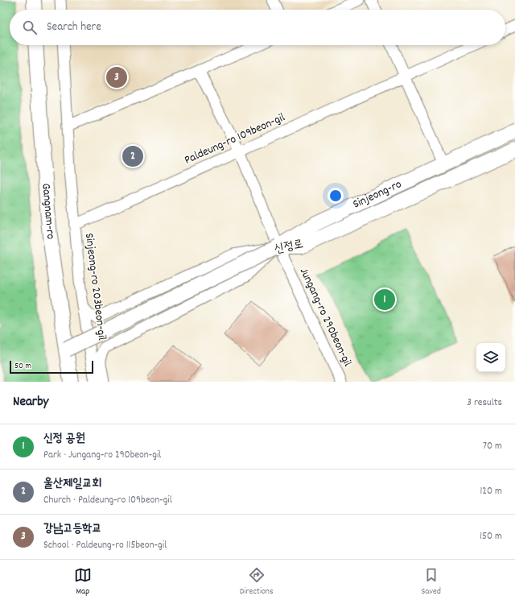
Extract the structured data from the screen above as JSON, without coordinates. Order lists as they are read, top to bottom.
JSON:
{
  "streets": {
    "main road": ["Sinjeong-ro", "Gangnam-ro", "신정로"],
    "street": ["Paldeung-ro 109beon-gil", "Sinjeong-ro 203beon-gil", "Jungang-ro 290beon-gil"]
  },
  "crossings": [
    ["Paldeung-ro 109beon-gil", "Sinjeong-ro 203beon-gil"],
    ["Paldeung-ro 109beon-gil", "Jungang-ro 290beon-gil"],
    ["Sinjeong-ro", "신정로"],
    ["Sinjeong-ro", "Jungang-ro 290beon-gil"],
    ["Gangnam-ro", "신정로"],
    ["신정로", "Jungang-ro 290beon-gil"]
  ],
  "scale_bar": "50 m",
  "page": {
    "search": "Search here",
    "pins": ["3", "2", "1"],
    "scale": "50 m",
    "heading": ["Nearby", "3 results"],
    "list": [
      {
        "mark": "1",
        "name": "신정 공원",
        "note": "Park · Jungang-ro 290beon-gil",
        "value": "70 m"
      },
      {
        "mark": "2",
        "name": "울산제일교회",
        "note": "Church · Paldeung-ro 109beon-gil",
        "value": "120 m"
      },
      {
        "mark": "3",
        "name": "강남고등학교",
        "note": "School · Paldeung-ro 115beon-gil",
        "value": "150 m"
      }
    ],
    "nav": ["Map", "Directions", "Saved"]
  }
}
